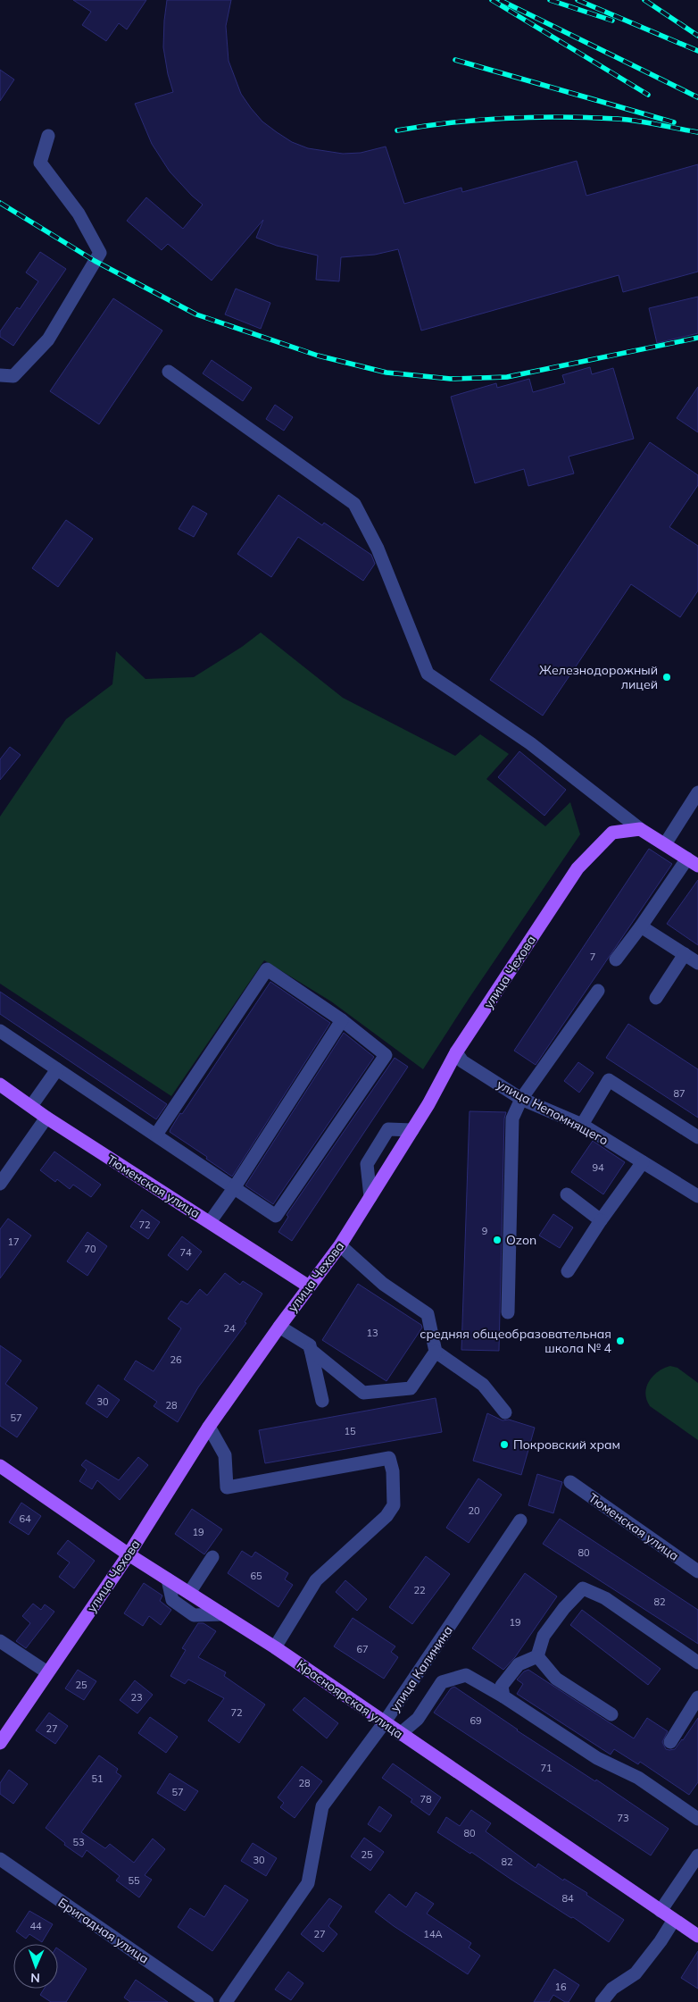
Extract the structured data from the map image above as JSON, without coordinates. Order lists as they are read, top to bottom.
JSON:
{
  "streets": {
    "main road": ["улица Чехова", "Тюменская улица", "Красноярская улица"],
    "street": ["улица Непомнящего", "улица Калинина", "Бригадная улица"]
  },
  "crossings": [
    ["улица Чехова", "улица Непомнящего"],
    ["улица Чехова", "Тюменская улица"],
    ["улица Чехова", "Красноярская улица"],
    ["улица Калинина", "Красноярская улица"]
  ],
  "places": [
    "Железнодорожный лицей",
    "Ozon",
    "средняя общеобразовательная школа № 4",
    "Покровский храм"
  ],
  "house_numbers": [
    "7",
    "87",
    "94",
    "72",
    "9",
    "17",
    "70",
    "74",
    "24",
    "13",
    "26",
    "30",
    "28",
    "57",
    "15",
    "20",
    "64",
    "19",
    "80",
    "65",
    "22",
    "82",
    "19",
    "67",
    "25",
    "23",
    "72",
    "69",
    "27",
    "71",
    "51",
    "28",
    "57",
    "78",
    "73",
    "80",
    "53",
    "25",
    "30",
    "82",
    "55",
    "84",
    "44",
    "27",
    "14А",
    "16"
  ],
  "north": "bottom"
}
